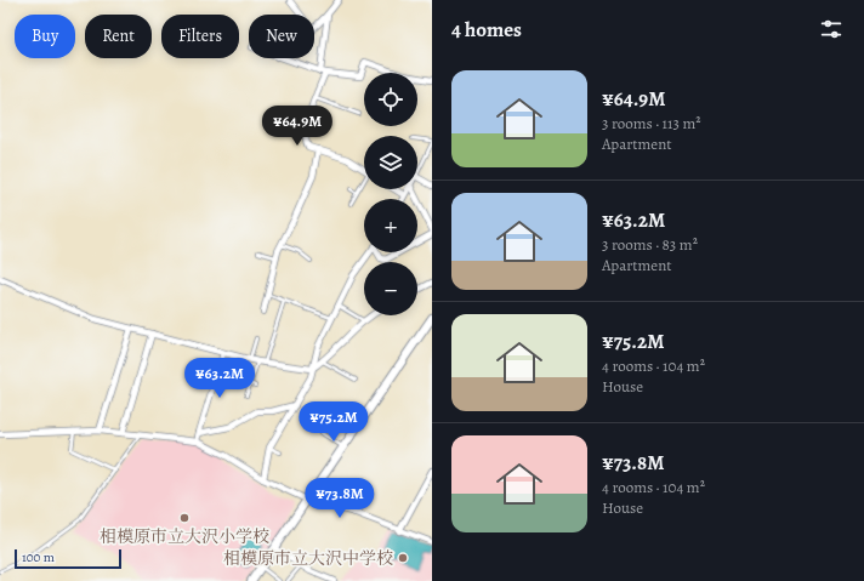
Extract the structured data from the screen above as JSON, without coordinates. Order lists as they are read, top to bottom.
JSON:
{
  "places": ["相模原市立大沢小学校", "相模原市立大沢中学校"],
  "scale_bar": "100 m",
  "page": {
    "heading": "4 homes",
    "chip": [
      "Buy",
      "Rent",
      "Filters",
      "New"
    ],
    "list": [
      {
        "name": "¥64.9M",
        "note": "3 rooms · 113 m² · Apartment"
      },
      {
        "name": "¥63.2M",
        "note": "3 rooms · 83 m² · Apartment"
      },
      {
        "name": "¥75.2M",
        "note": "4 rooms · 104 m² · House"
      },
      {
        "name": "¥73.8M",
        "note": "4 rooms · 104 m² · House"
      }
    ],
    "map_buttons": ["+", "−"],
    "price": [
      "¥64.9M",
      "¥63.2M",
      "¥75.2M",
      "¥73.8M"
    ],
    "scale": "100 m"
  }
}
